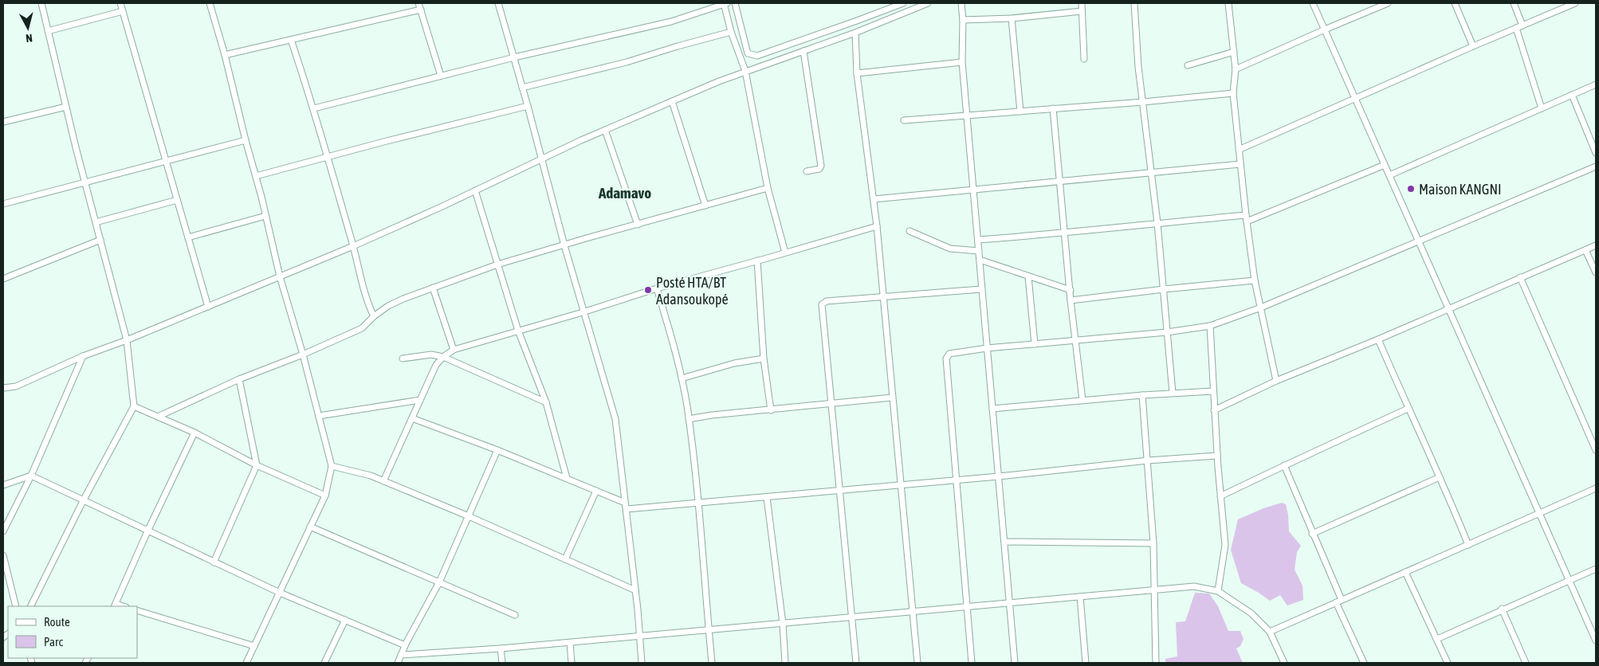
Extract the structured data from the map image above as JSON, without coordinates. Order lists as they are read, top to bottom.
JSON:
{
  "districts": ["Adamavo"],
  "places": ["Maison KANGNI", "Posté HTA/BT Adansoukopé"],
  "legend": ["Route", "Parc"],
  "north": "bottom"
}
